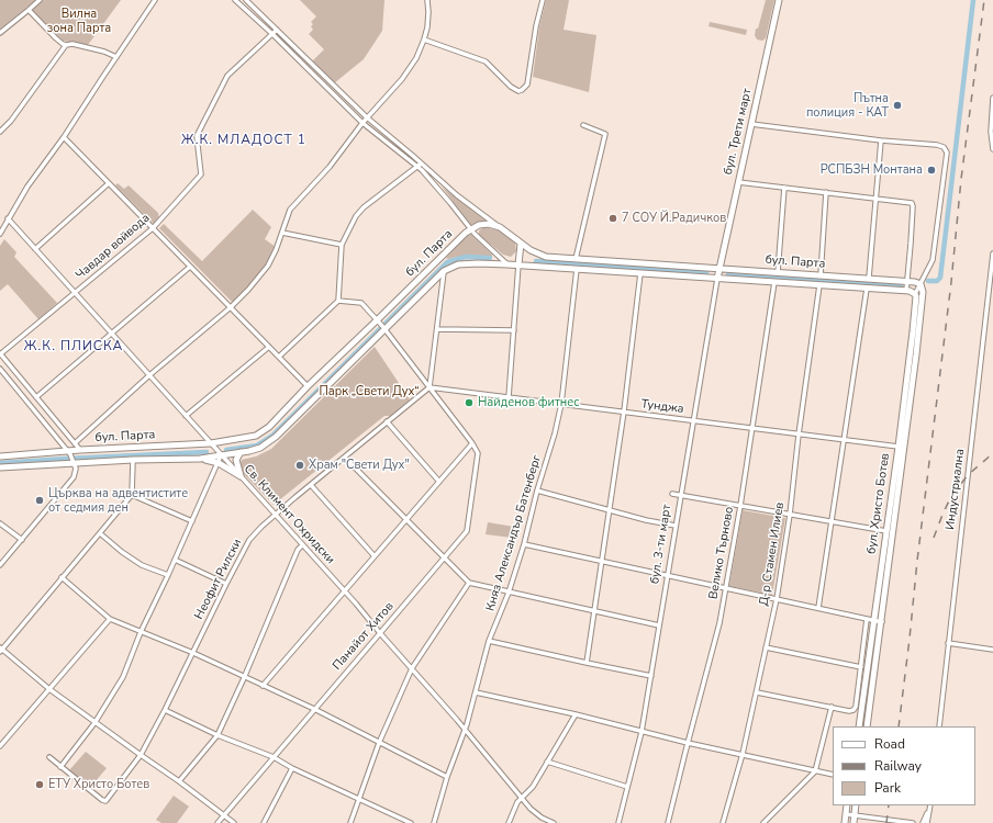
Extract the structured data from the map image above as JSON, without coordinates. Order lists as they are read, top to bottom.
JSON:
{
  "streets": {
    "main road": [
      "бул. Трети март",
      "бул. Парта",
      "бул. Христо Ботев",
      "бул. 3-ти март"
    ],
    "street": [
      "Чавдар войвода",
      "Тунджа",
      "Индустриална",
      "Св. Климент Охридски",
      "Княз Александър Батенберг",
      "Велико Търново",
      "Д-р Стамен Илиев",
      "Неофит Рилски",
      "Панайот Хитов"
    ]
  },
  "crossings": [
    ["бул. Трети март", "бул. Парта"],
    ["бул. Трети март", "бул. 3-ти март"],
    ["Чавдар войвода", "Св. Климент Охридски"],
    ["бул. Парта", "бул. Христо Ботев"],
    ["бул. Парта", "Св. Климент Охридски"],
    ["бул. Парта", "Княз Александър Батенберг"],
    ["бул. Парта", "бул. 3-ти март"],
    ["бул. Парта", "Велико Търново"],
    ["бул. Парта", "Д-р Стамен Илиев"],
    ["Тунджа", "бул. Христо Ботев"],
    ["Тунджа", "Княз Александър Батенберг"],
    ["Тунджа", "бул. 3-ти март"],
    ["Тунджа", "Велико Търново"],
    ["Тунджа", "Д-р Стамен Илиев"],
    ["Тунджа", "Неофит Рилски"],
    ["Св. Климент Охридски", "Княз Александър Батенберг"],
    ["Св. Климент Охридски", "Неофит Рилски"],
    ["Св. Климент Охридски", "Панайот Хитов"]
  ],
  "districts": ["Ж.К. МЛАДОСТ 1", "Ж.К. ПЛИСКА"],
  "parks": ["Вилна зона Парта", "Парк „Свети Дух“"],
  "places": [
    "Пътна полиция - КАТ",
    "РСПБЗН Монтана",
    "7 СОУ Й.Радичков",
    "Найденов фитнес",
    "Храм \"Свети Дух\"",
    "Църква на адвентистите от седмия ден",
    "ЕТУ Христо Ботев"
  ],
  "legend": ["Road", "Railway", "Park"]
}
